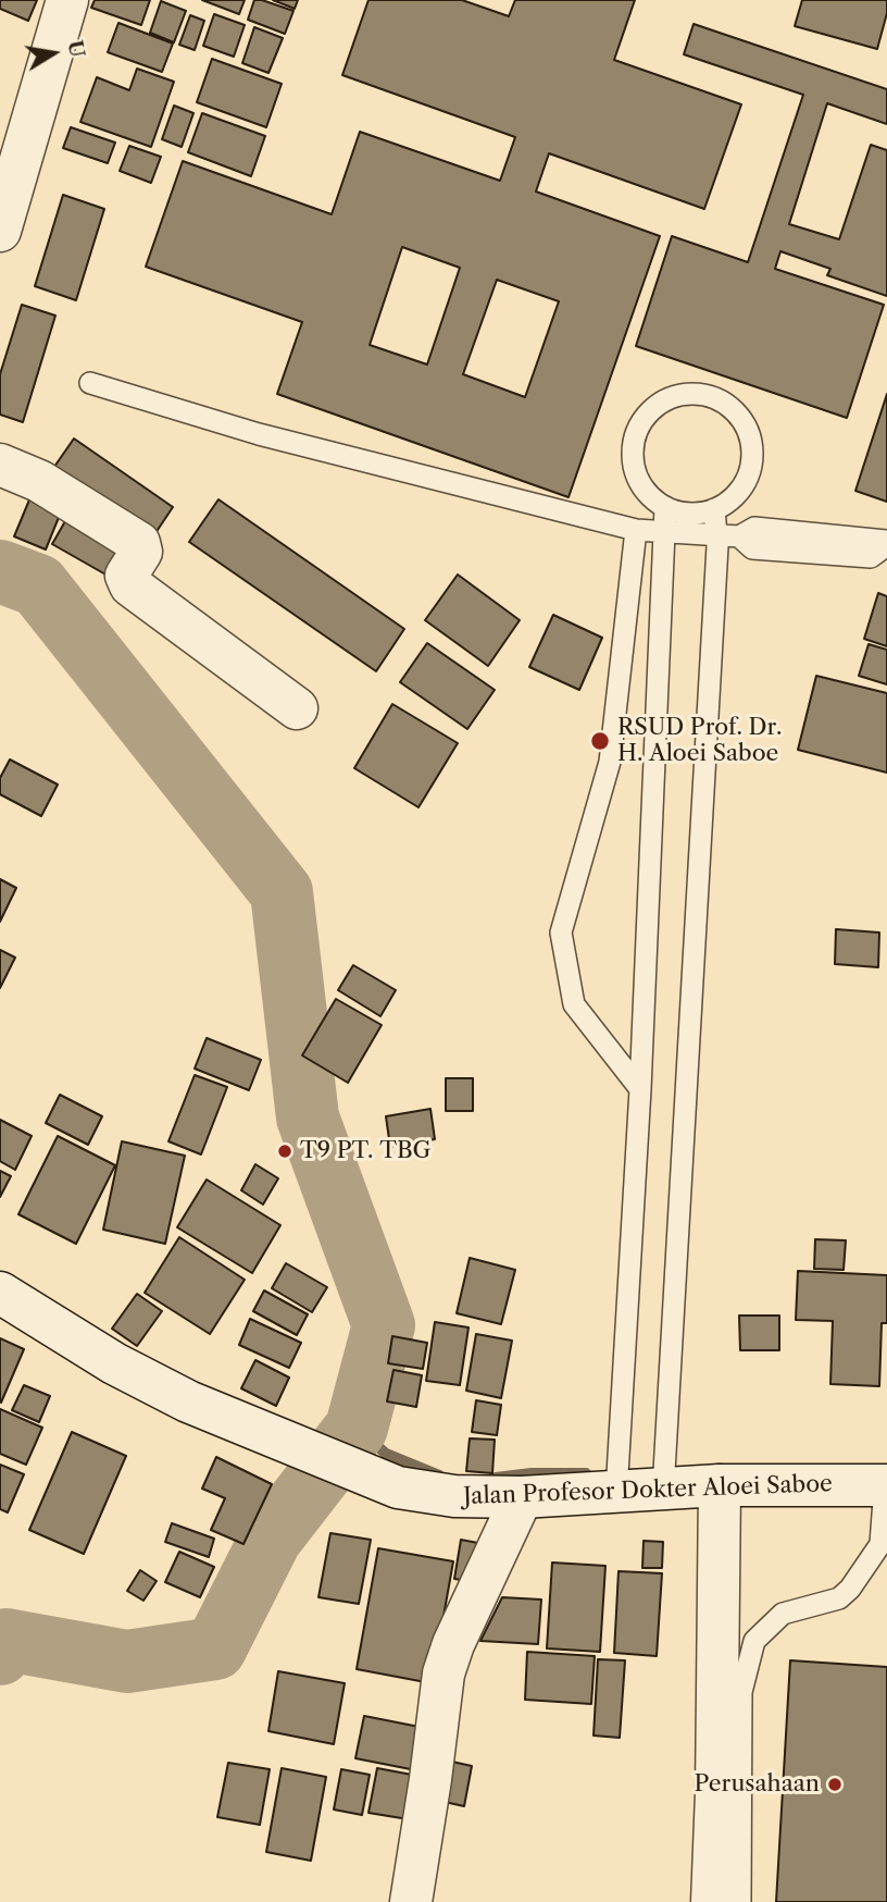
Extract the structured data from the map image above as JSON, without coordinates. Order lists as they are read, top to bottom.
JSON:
{
  "streets": {
    "street": ["Jalan Profesor Dokter Aloei Saboe"]
  },
  "places": ["RSUD Prof. Dr. H. Aloei Saboe", "T9 PT. TBG", "Perusahaan"],
  "north": "right"
}
